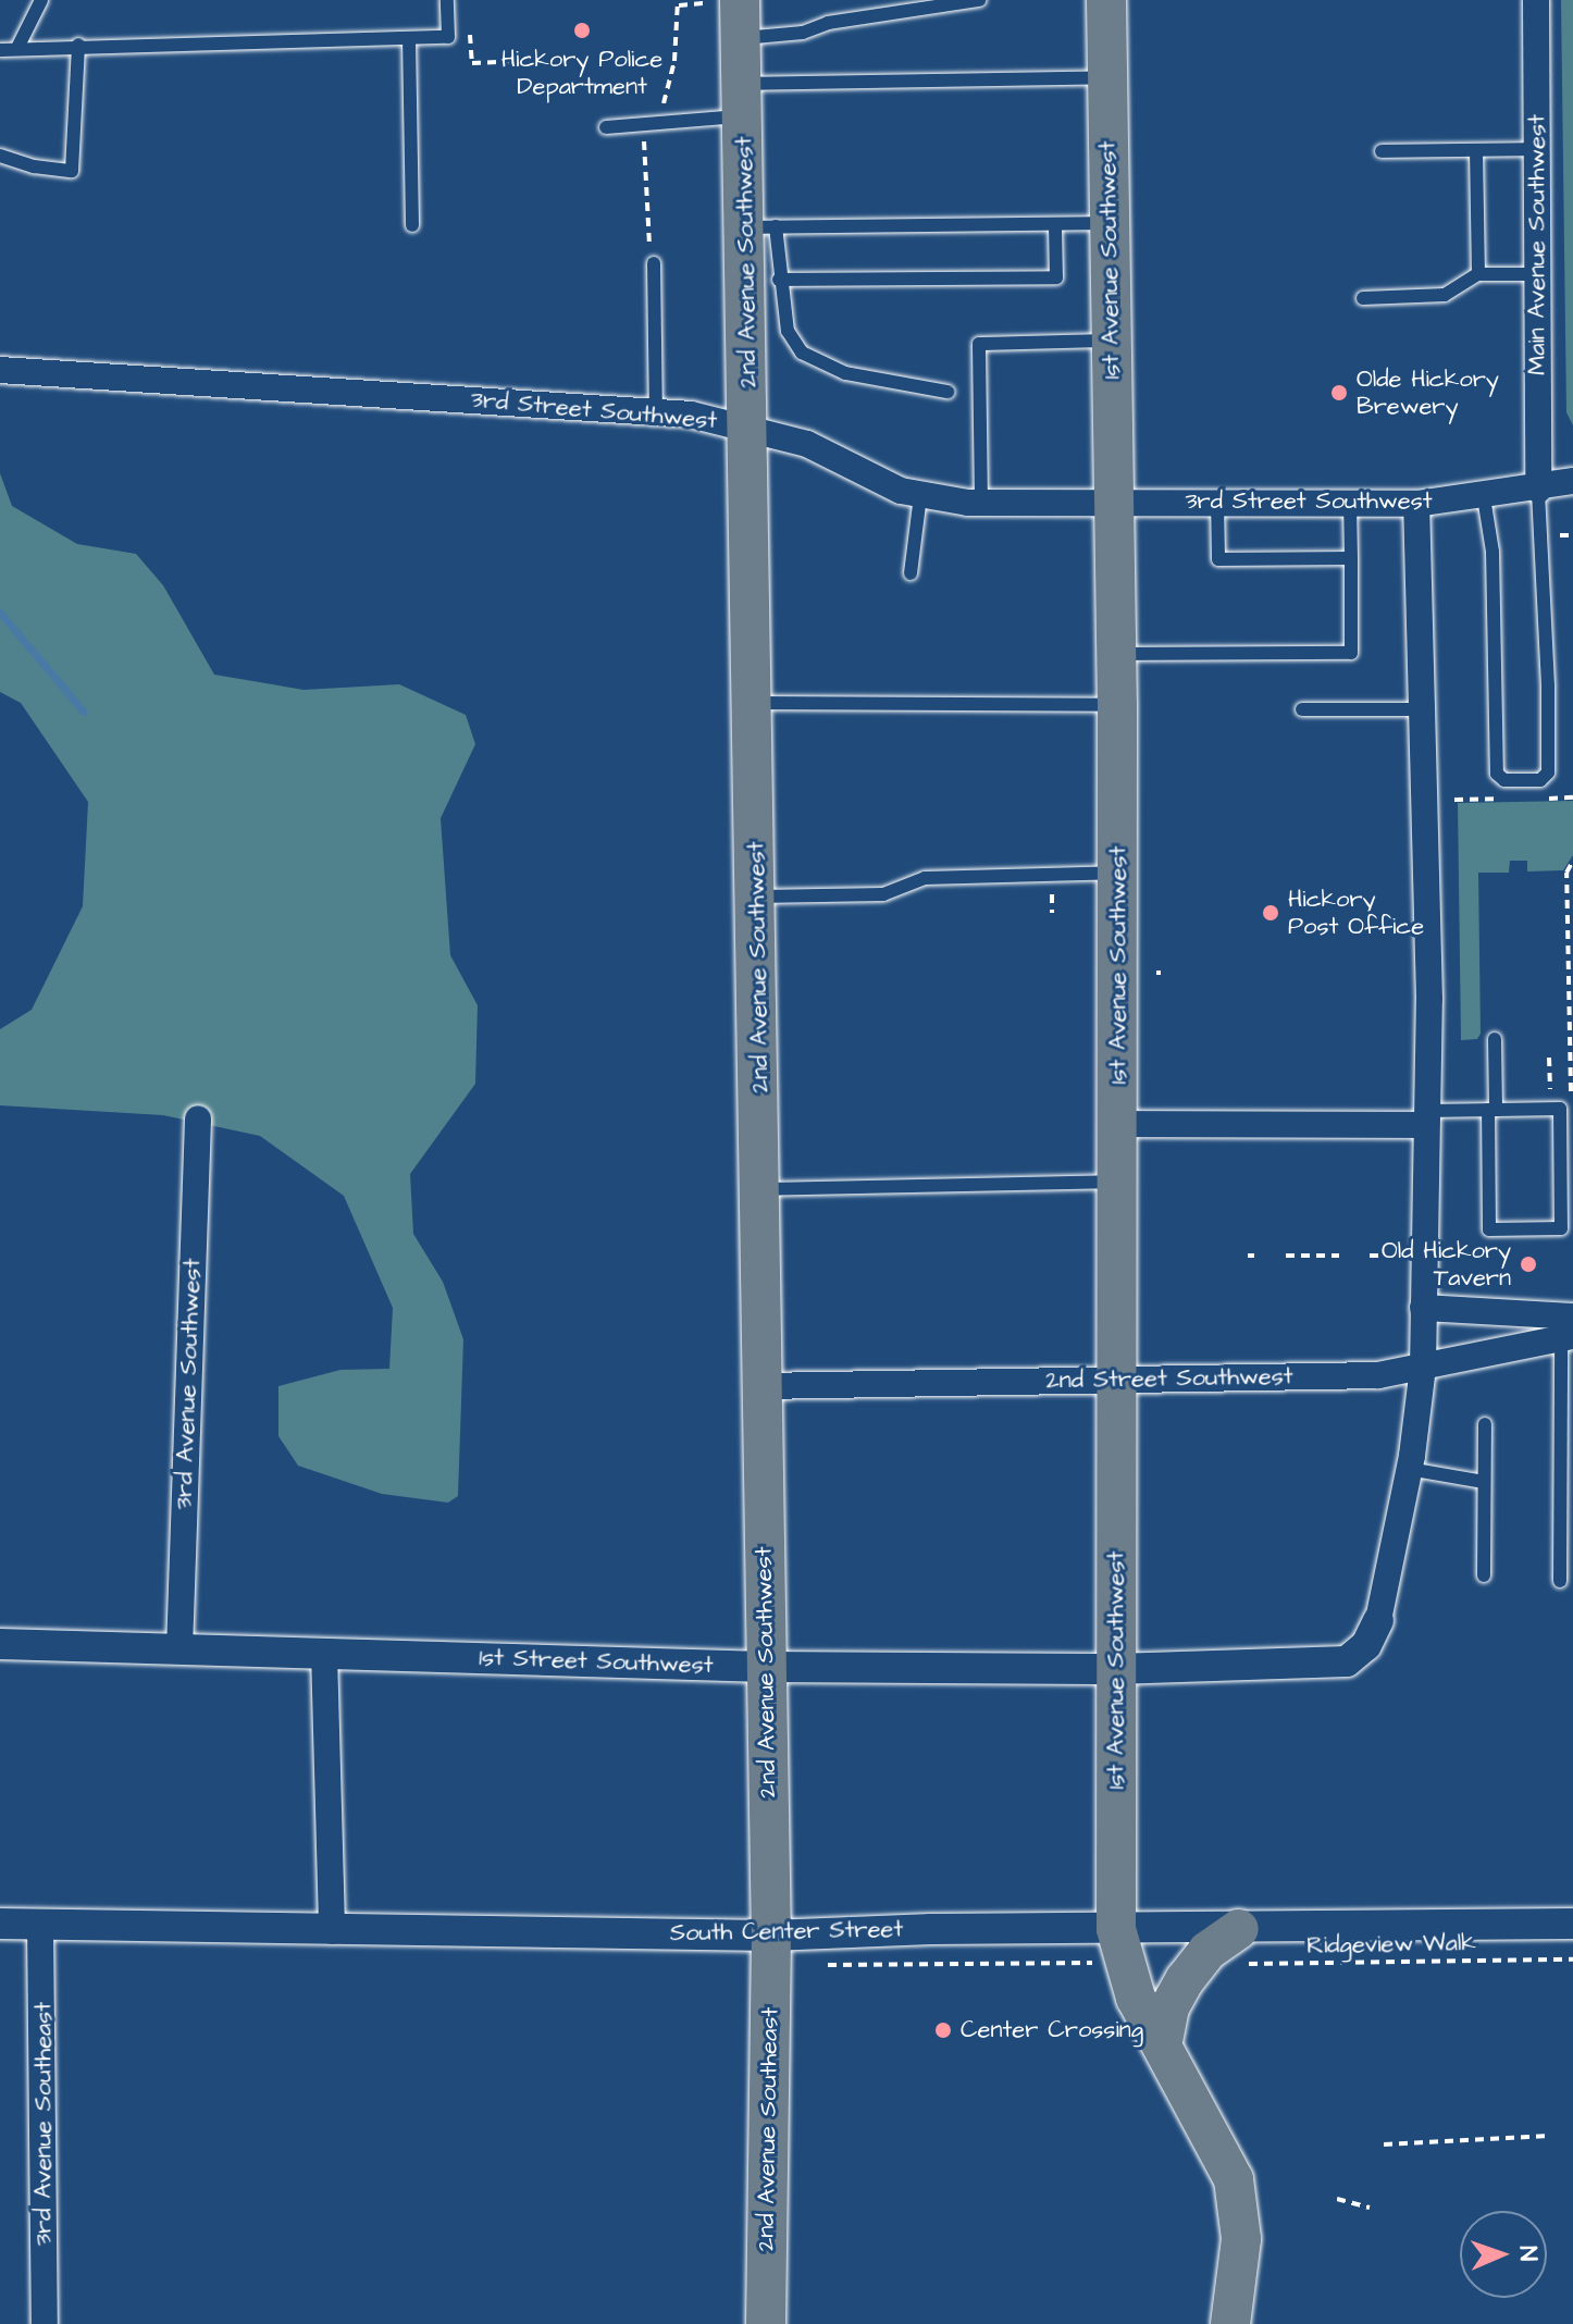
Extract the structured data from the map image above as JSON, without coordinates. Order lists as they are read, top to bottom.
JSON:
{
  "streets": {
    "main road": ["1st Avenue Southwest", "2nd Avenue Southwest", "2nd Avenue Southeast"],
    "street": [
      "Main Avenue Southwest",
      "3rd Street Southwest",
      "2nd Street Southwest",
      "3rd Avenue Southwest",
      "1st Street Southwest",
      "South Center Street",
      "3rd Avenue Southeast"
    ],
    "path": ["Ridgeview Walk"]
  },
  "crossings": [
    ["Main Avenue Southwest", "3rd Street Southwest"],
    ["1st Avenue Southwest", "3rd Street Southwest"],
    ["1st Avenue Southwest", "2nd Street Southwest"],
    ["1st Avenue Southwest", "1st Street Southwest"],
    ["1st Avenue Southwest", "South Center Street"],
    ["2nd Avenue Southwest", "3rd Street Southwest"],
    ["2nd Avenue Southwest", "2nd Street Southwest"],
    ["2nd Avenue Southwest", "1st Street Southwest"],
    ["2nd Avenue Southwest", "South Center Street"],
    ["2nd Avenue Southwest", "2nd Avenue Southeast"],
    ["3rd Avenue Southwest", "1st Street Southwest"],
    ["South Center Street", "3rd Avenue Southeast"],
    ["South Center Street", "2nd Avenue Southeast"]
  ],
  "places": [
    "Hickory Police Department",
    "Olde Hickory Brewery",
    "Hickory Post Office",
    "Old Hickory Tavern",
    "Center Crossing"
  ],
  "north": "right"
}
